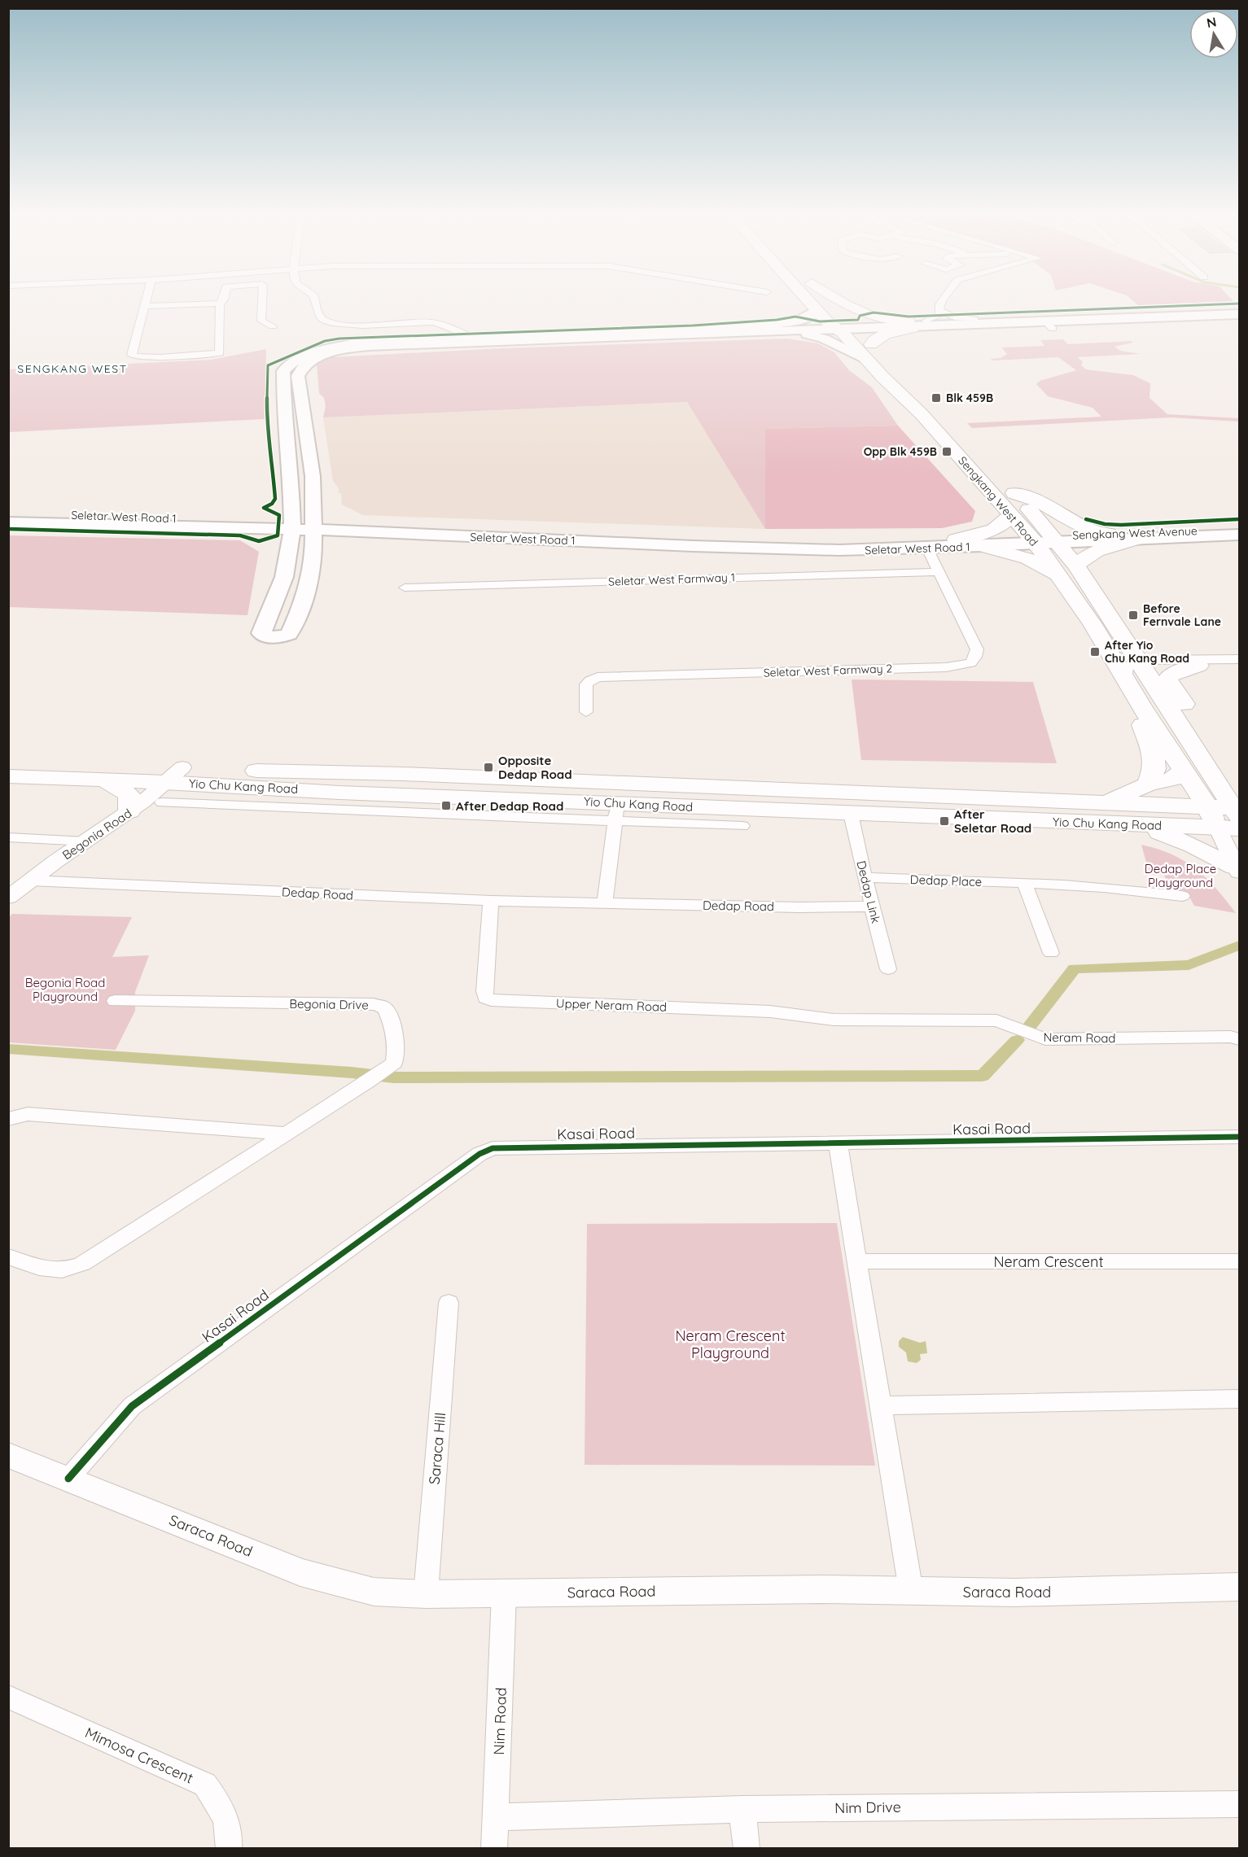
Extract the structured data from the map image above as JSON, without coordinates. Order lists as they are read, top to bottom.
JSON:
{
  "streets": {
    "main road": [
      "Sengkang West Road",
      "Seletar West Road 1",
      "Sengkang West Avenue",
      "Yio Chu Kang Road"
    ],
    "street": [
      "Seletar West Farmway 1",
      "Seletar West Farmway 2",
      "Begonia Road",
      "Dedap Place",
      "Dedap Link",
      "Dedap Road",
      "Begonia Drive",
      "Upper Neram Road",
      "Neram Road",
      "Kasai Road",
      "Neram Crescent",
      "Saraca Hill",
      "Saraca Road",
      "Nim Road",
      "Mimosa Crescent",
      "Nim Drive"
    ]
  },
  "crossings": [
    ["Sengkang West Road", "Seletar West Road 1"],
    ["Sengkang West Road", "Sengkang West Avenue"],
    ["Sengkang West Road", "Yio Chu Kang Road"],
    ["Seletar West Road 1", "Sengkang West Avenue"],
    ["Seletar West Road 1", "Seletar West Farmway 2"],
    ["Seletar West Farmway 1", "Seletar West Farmway 2"],
    ["Yio Chu Kang Road", "Begonia Road"],
    ["Yio Chu Kang Road", "Dedap Link"],
    ["Begonia Road", "Dedap Road"],
    ["Dedap Place", "Dedap Link"],
    ["Dedap Link", "Dedap Road"],
    ["Dedap Road", "Upper Neram Road"],
    ["Upper Neram Road", "Neram Road"],
    ["Kasai Road", "Saraca Road"],
    ["Saraca Hill", "Saraca Road"],
    ["Saraca Road", "Nim Road"],
    ["Nim Road", "Nim Drive"]
  ],
  "districts": ["SENGKANG WEST"],
  "parks": ["Dedap Place Playground", "Begonia Road Playground", "Neram Crescent Playground"],
  "places": {
    "transit": [
      "Blk 459B",
      "Opp Blk 459B",
      "Before Fernvale Lane",
      "After Yio Chu Kang Road",
      "Opposite Dedap Road",
      "After Dedap Road",
      "After Seletar Road"
    ]
  },
  "north": "top"
}
